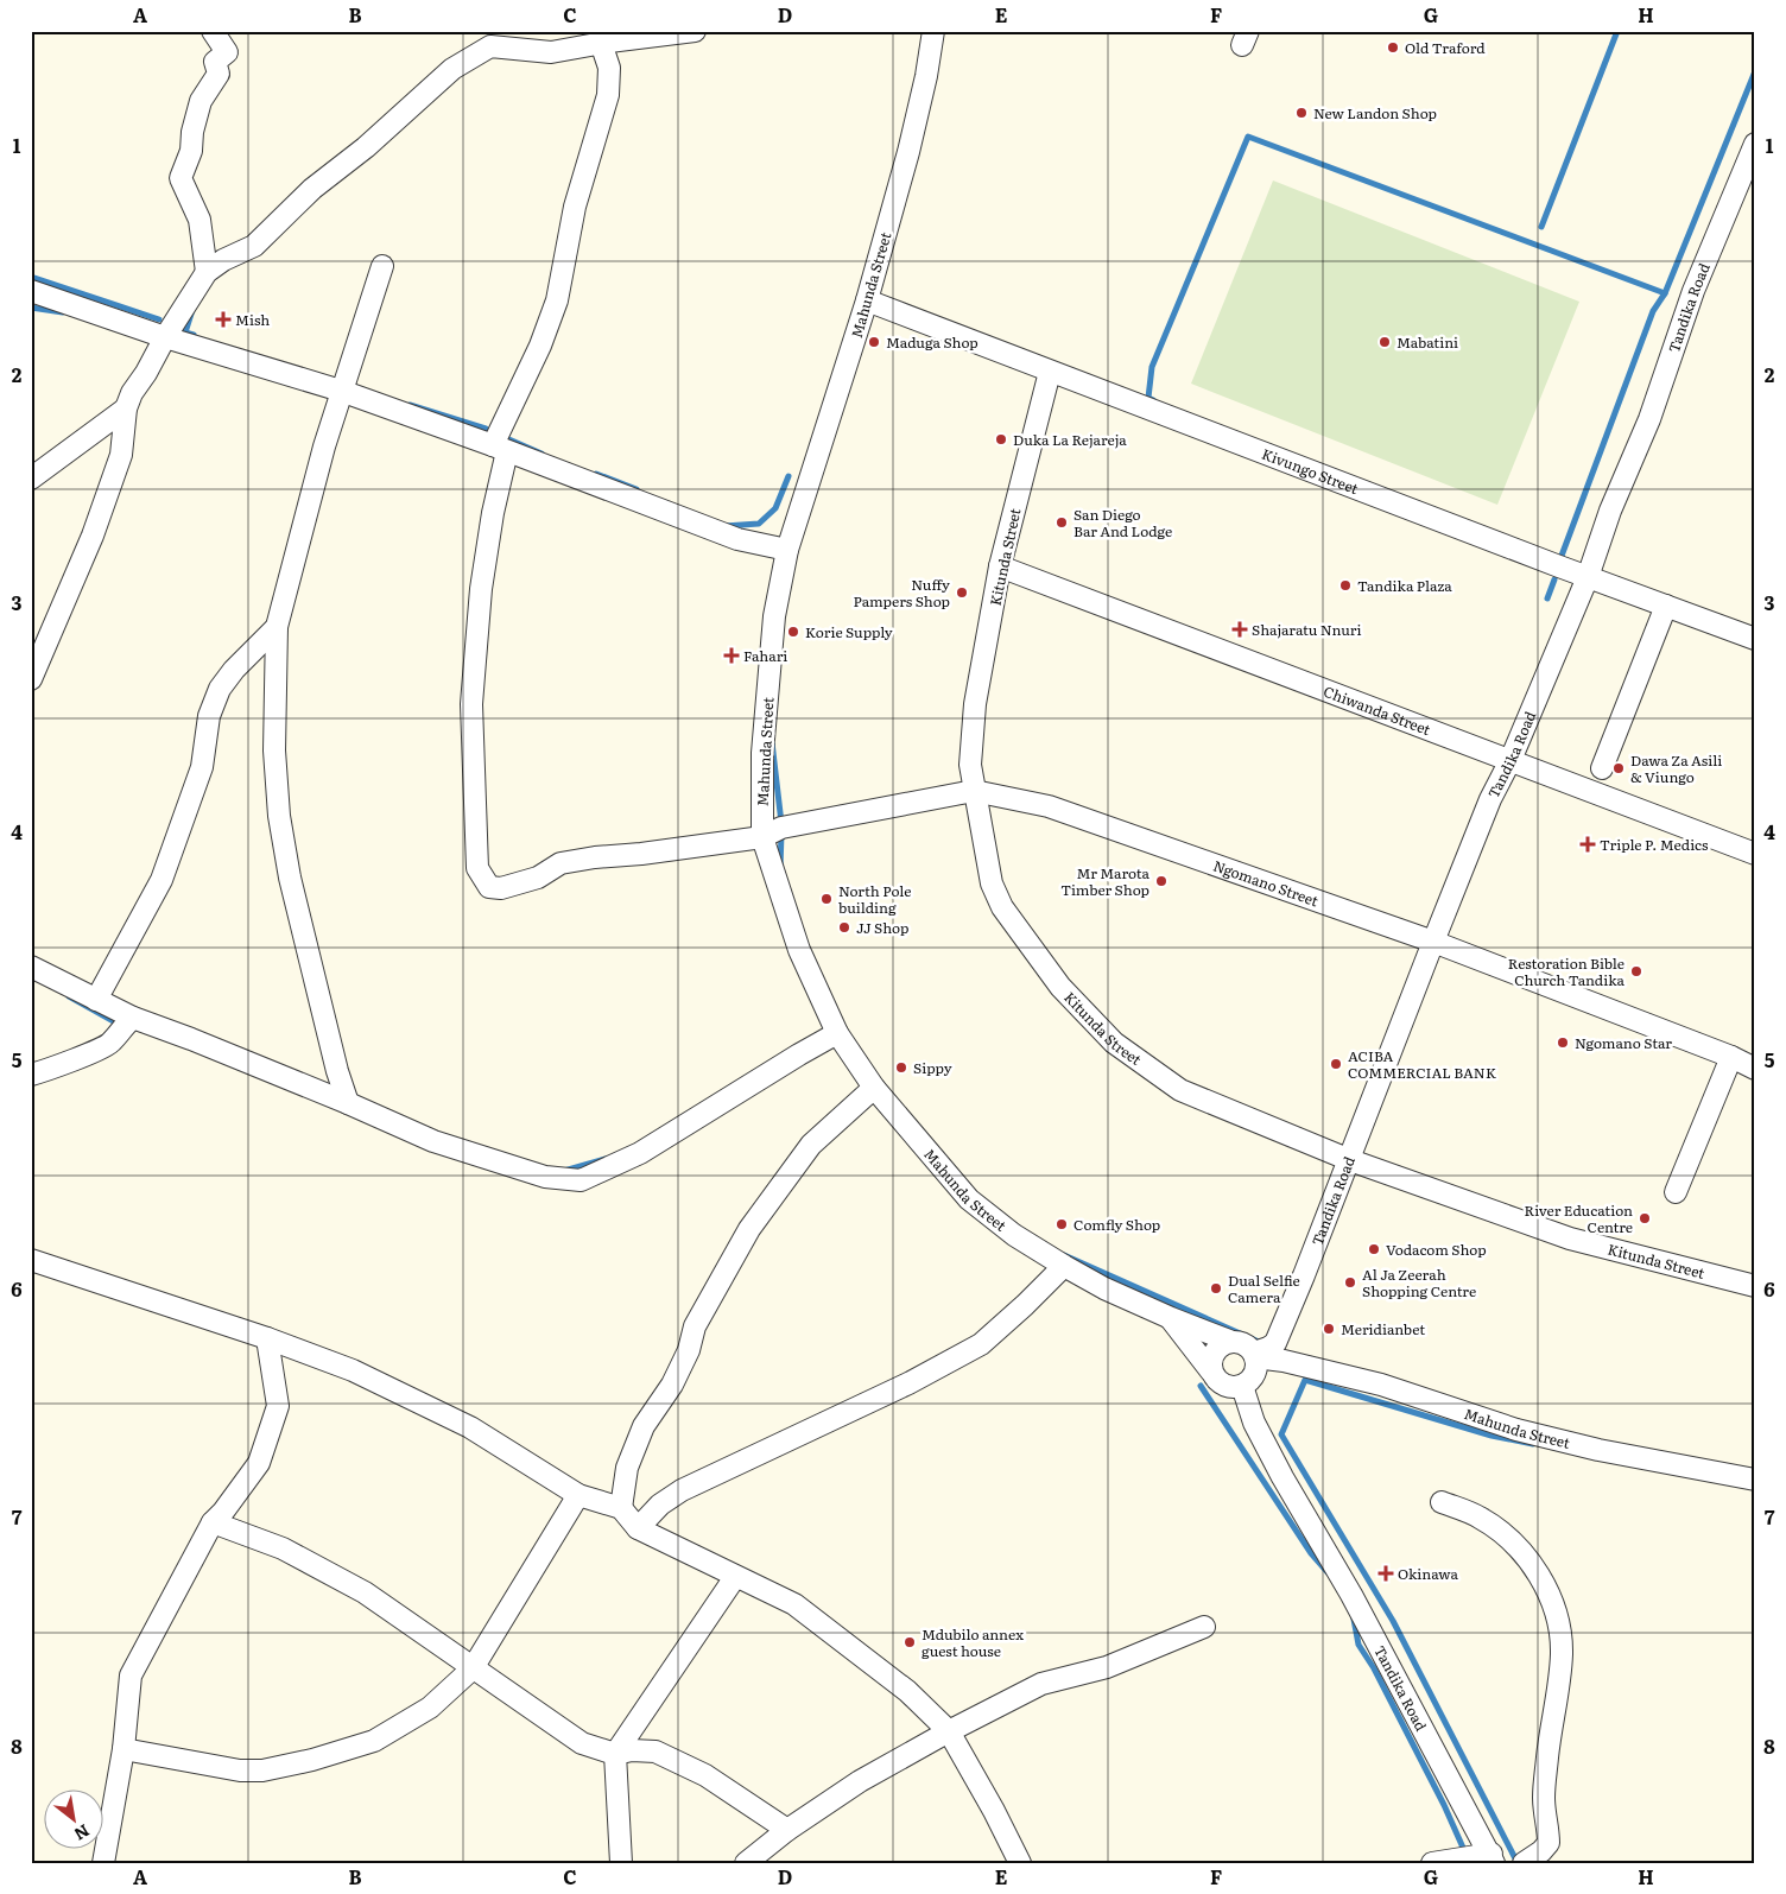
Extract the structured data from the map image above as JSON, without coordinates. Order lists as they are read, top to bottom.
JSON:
{
  "streets": {
    "street": [
      "Mahunda Street",
      "Tandika Road",
      "Kivungo Street",
      "Kitunda Street",
      "Chiwanda Street",
      "Ngomano Street"
    ]
  },
  "crossings": [
    ["Mahunda Street", "Tandika Road"],
    ["Mahunda Street", "Kivungo Street"],
    ["Mahunda Street", "Ngomano Street"],
    ["Tandika Road", "Kivungo Street"],
    ["Tandika Road", "Kitunda Street"],
    ["Tandika Road", "Chiwanda Street"],
    ["Tandika Road", "Ngomano Street"],
    ["Kivungo Street", "Kitunda Street"],
    ["Kitunda Street", "Chiwanda Street"],
    ["Kitunda Street", "Ngomano Street"]
  ],
  "places": {
    "other": [
      "Old Traford",
      "New Landon Shop",
      "Maduga Shop",
      "Mabatini",
      "Duka La Rejareja",
      "San Diego Bar And Lodge",
      "Tandika Plaza",
      "Nuffy Pampers Shop",
      "Korie Supply",
      "Dawa Za Asili & Viungo",
      "Mr Marota Timber Shop",
      "North Pole building",
      "JJ Shop",
      "Restoration Bible Church Tandika",
      "Ngomano Star",
      "ACIBA COMMERCIAL BANK",
      "Sippy",
      "River Education Centre",
      "Comfly Shop",
      "Vodacom Shop",
      "Al Ja Zeerah Shopping Centre",
      "Dual Selfie Camera",
      "Meridianbet",
      "Mdubilo annex guest house"
    ],
    "health": [
      "Mish",
      "Shajaratu Nnuri",
      "Fahari",
      "Triple P. Medics",
      "Okinawa"
    ]
  },
  "north": "bottom right",
  "grid": {
    "columns": [
      "A",
      "B",
      "C",
      "D",
      "E",
      "F",
      "G",
      "H"
    ],
    "rows": [
      "1",
      "2",
      "3",
      "4",
      "5",
      "6",
      "7",
      "8"
    ]
  }
}
